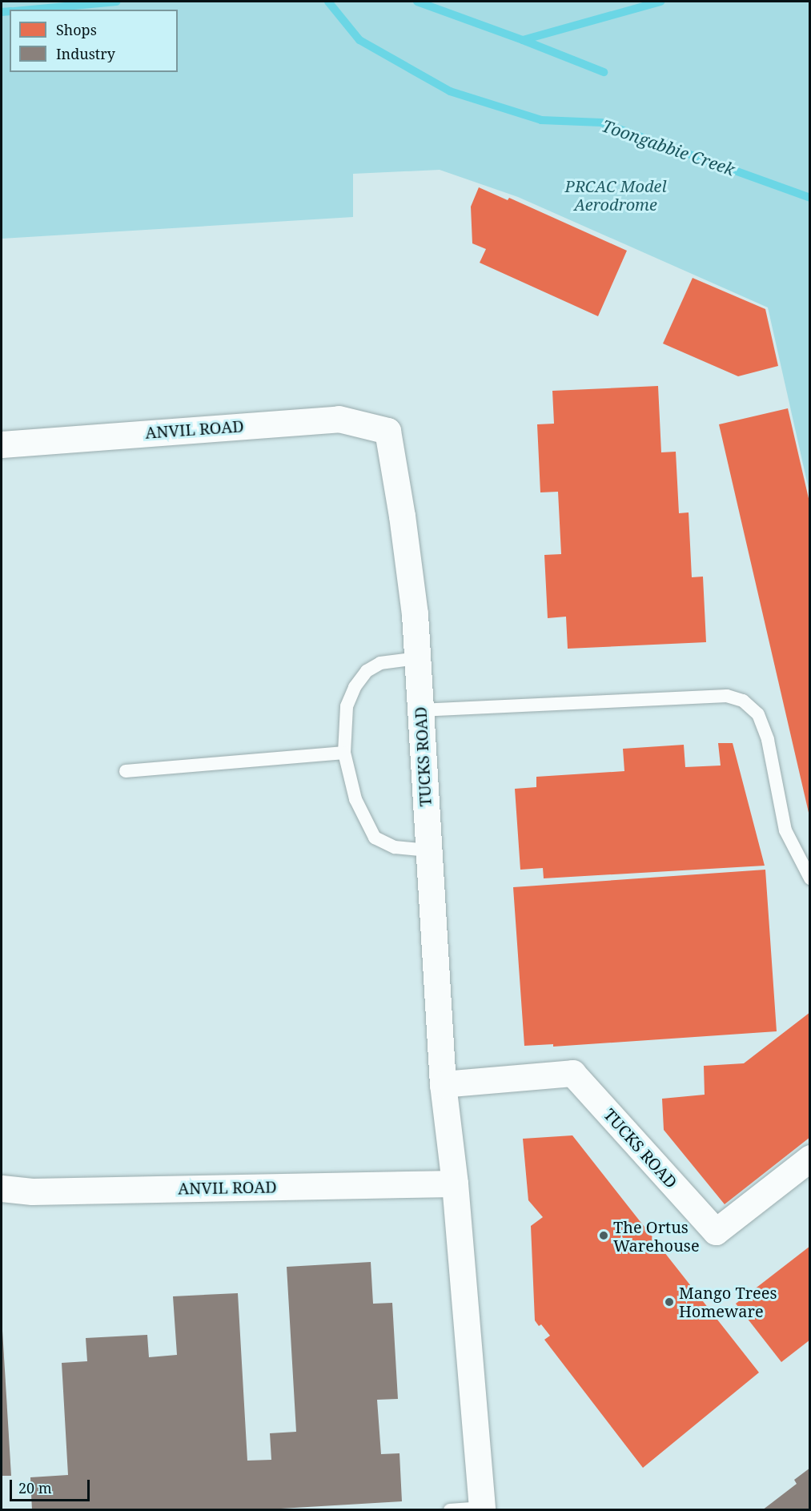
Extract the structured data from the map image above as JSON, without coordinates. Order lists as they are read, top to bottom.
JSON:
{
  "streets": {
    "street": ["ANVIL ROAD", "TUCKS ROAD"]
  },
  "crossings": [
    ["ANVIL ROAD", "TUCKS ROAD"]
  ],
  "water": ["Toongabbie Creek"],
  "parks": ["PRCAC Model Aerodrome"],
  "places": ["The Ortus Warehouse", "Mango Trees Homeware"],
  "legend": ["Shops", "Industry"],
  "scale_bar": "20 m"
}
